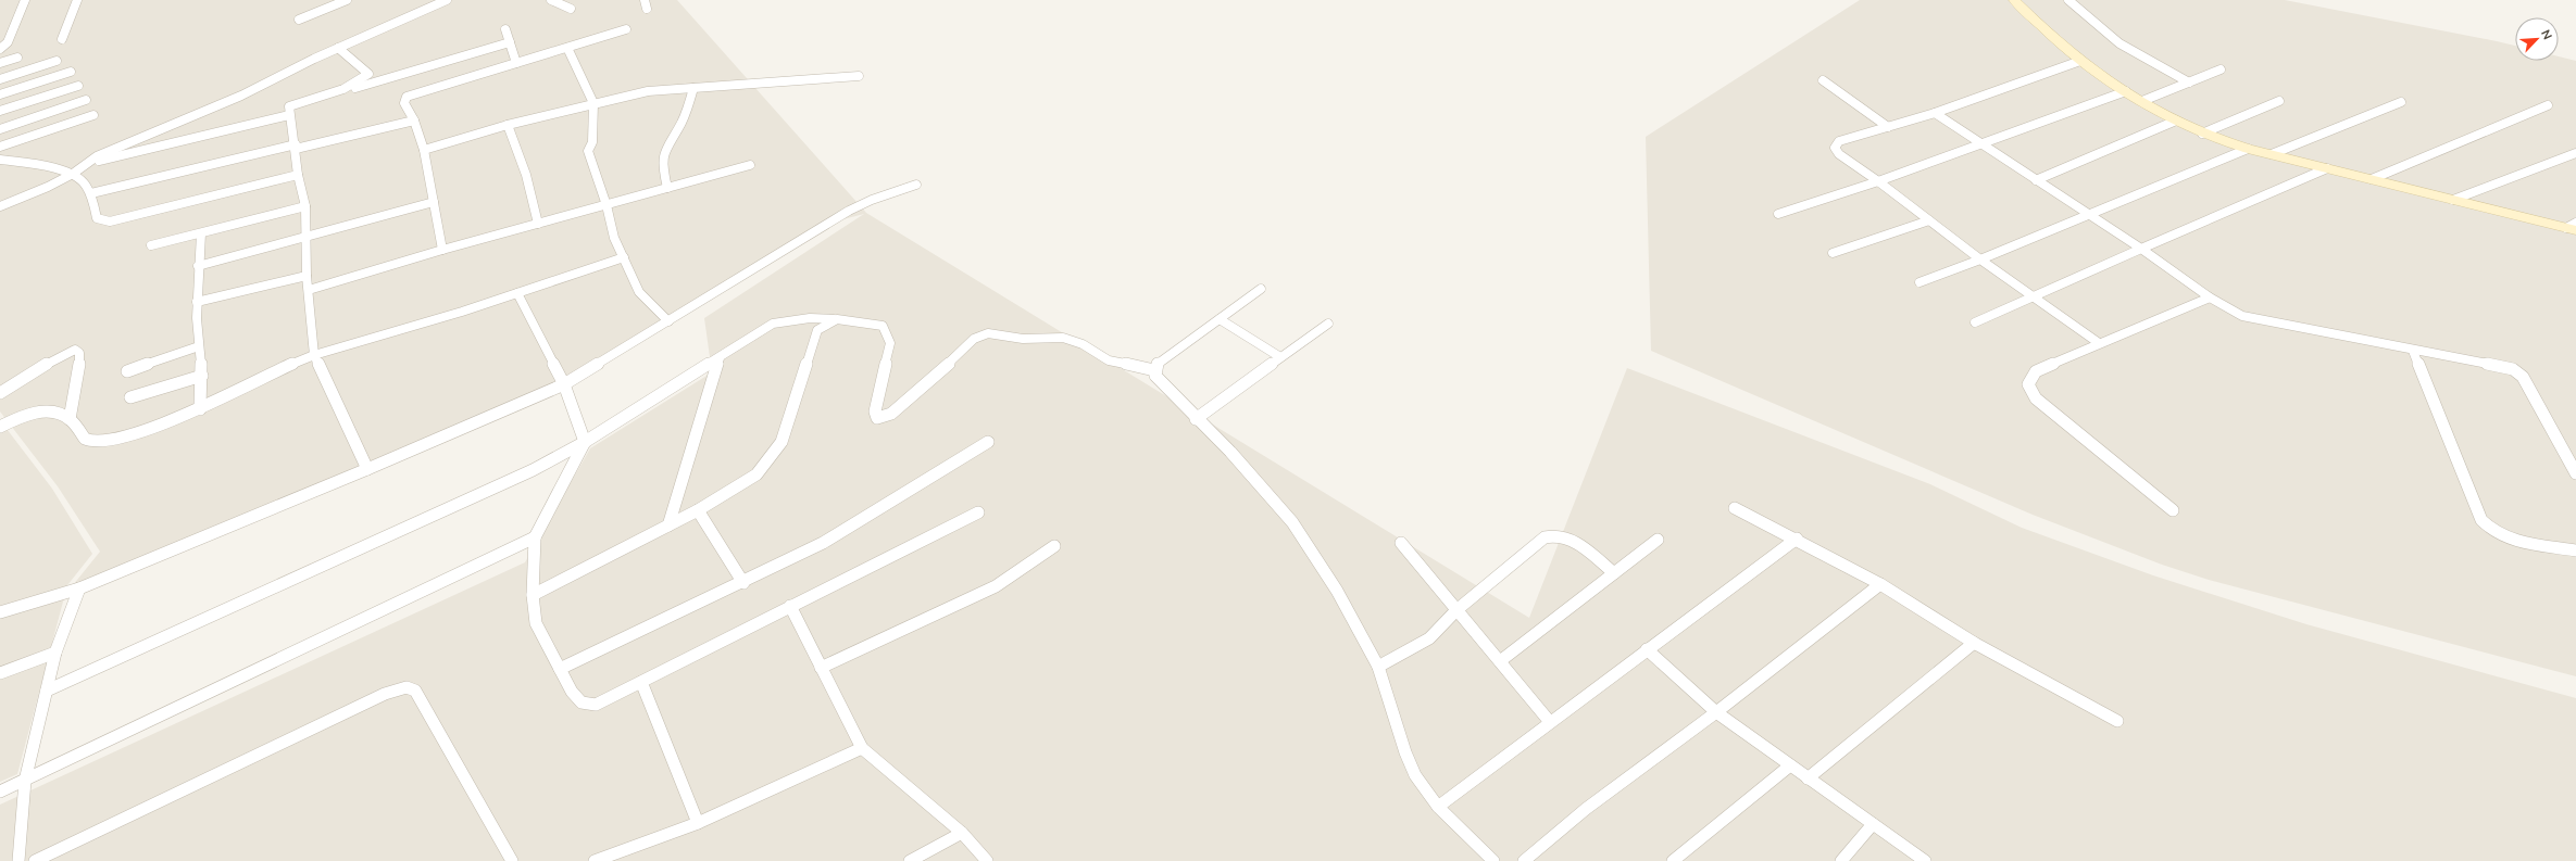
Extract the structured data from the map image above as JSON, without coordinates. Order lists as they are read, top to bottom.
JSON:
{
  "north": "top right"
}
